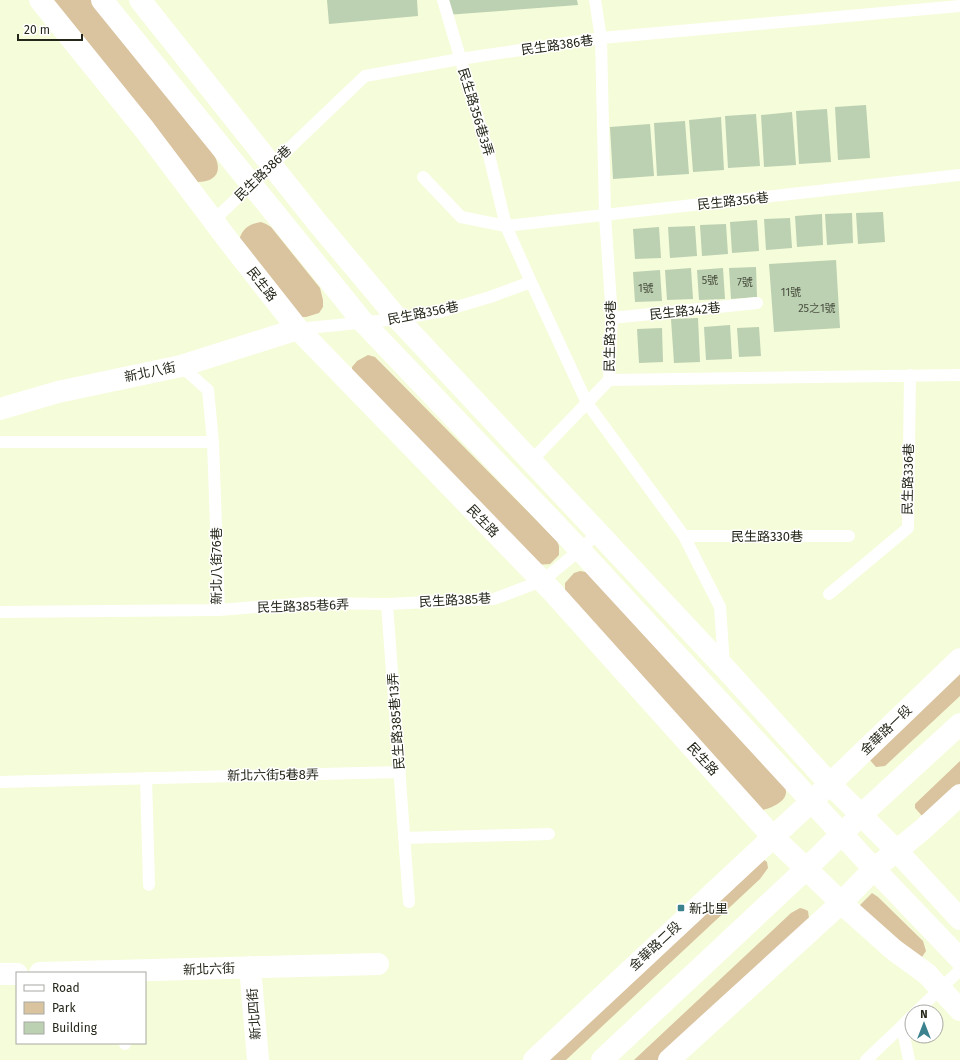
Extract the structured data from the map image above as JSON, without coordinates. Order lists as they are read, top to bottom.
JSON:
{
  "streets": {
    "street": [
      "民生路",
      "新北八街",
      "金華路一段",
      "金華路二段",
      "新北六街",
      "新北四街"
    ],
    "lane": [
      "民生路386巷",
      "民生路356巷3弄",
      "民生路356巷",
      "民生路342巷",
      "民生路336巷",
      "民生路330巷",
      "新北八街76巷",
      "民生路385巷",
      "民生路385巷6弄",
      "民生路385巷13弄",
      "新北六街5巷8弄"
    ]
  },
  "crossings": [
    ["民生路386巷", "民生路356巷3弄"],
    ["民生路386巷", "民生路"],
    ["民生路386巷", "民生路336巷"],
    ["民生路356巷3弄", "民生路356巷"],
    ["民生路356巷", "民生路"],
    ["民生路356巷", "民生路336巷"],
    ["民生路356巷", "新北八街"],
    ["民生路", "新北八街"],
    ["民生路", "民生路385巷"],
    ["民生路", "金華路二段"],
    ["民生路342巷", "民生路336巷"],
    ["新北八街", "新北八街76巷"],
    ["新北八街76巷", "民生路385巷6弄"],
    ["民生路385巷", "民生路385巷6弄"],
    ["民生路385巷", "民生路385巷13弄"],
    ["民生路385巷6弄", "民生路385巷13弄"],
    ["民生路385巷13弄", "新北六街5巷8弄"],
    ["金華路一段", "金華路二段"],
    ["新北六街", "新北四街"]
  ],
  "places": {
    "transit": ["新北里"]
  },
  "house_numbers": [
    "5號",
    "7號",
    "1號",
    "11號",
    "25之1號"
  ],
  "legend": ["Road", "Park", "Building"],
  "scale_bar": "20 m",
  "north": "top"
}
